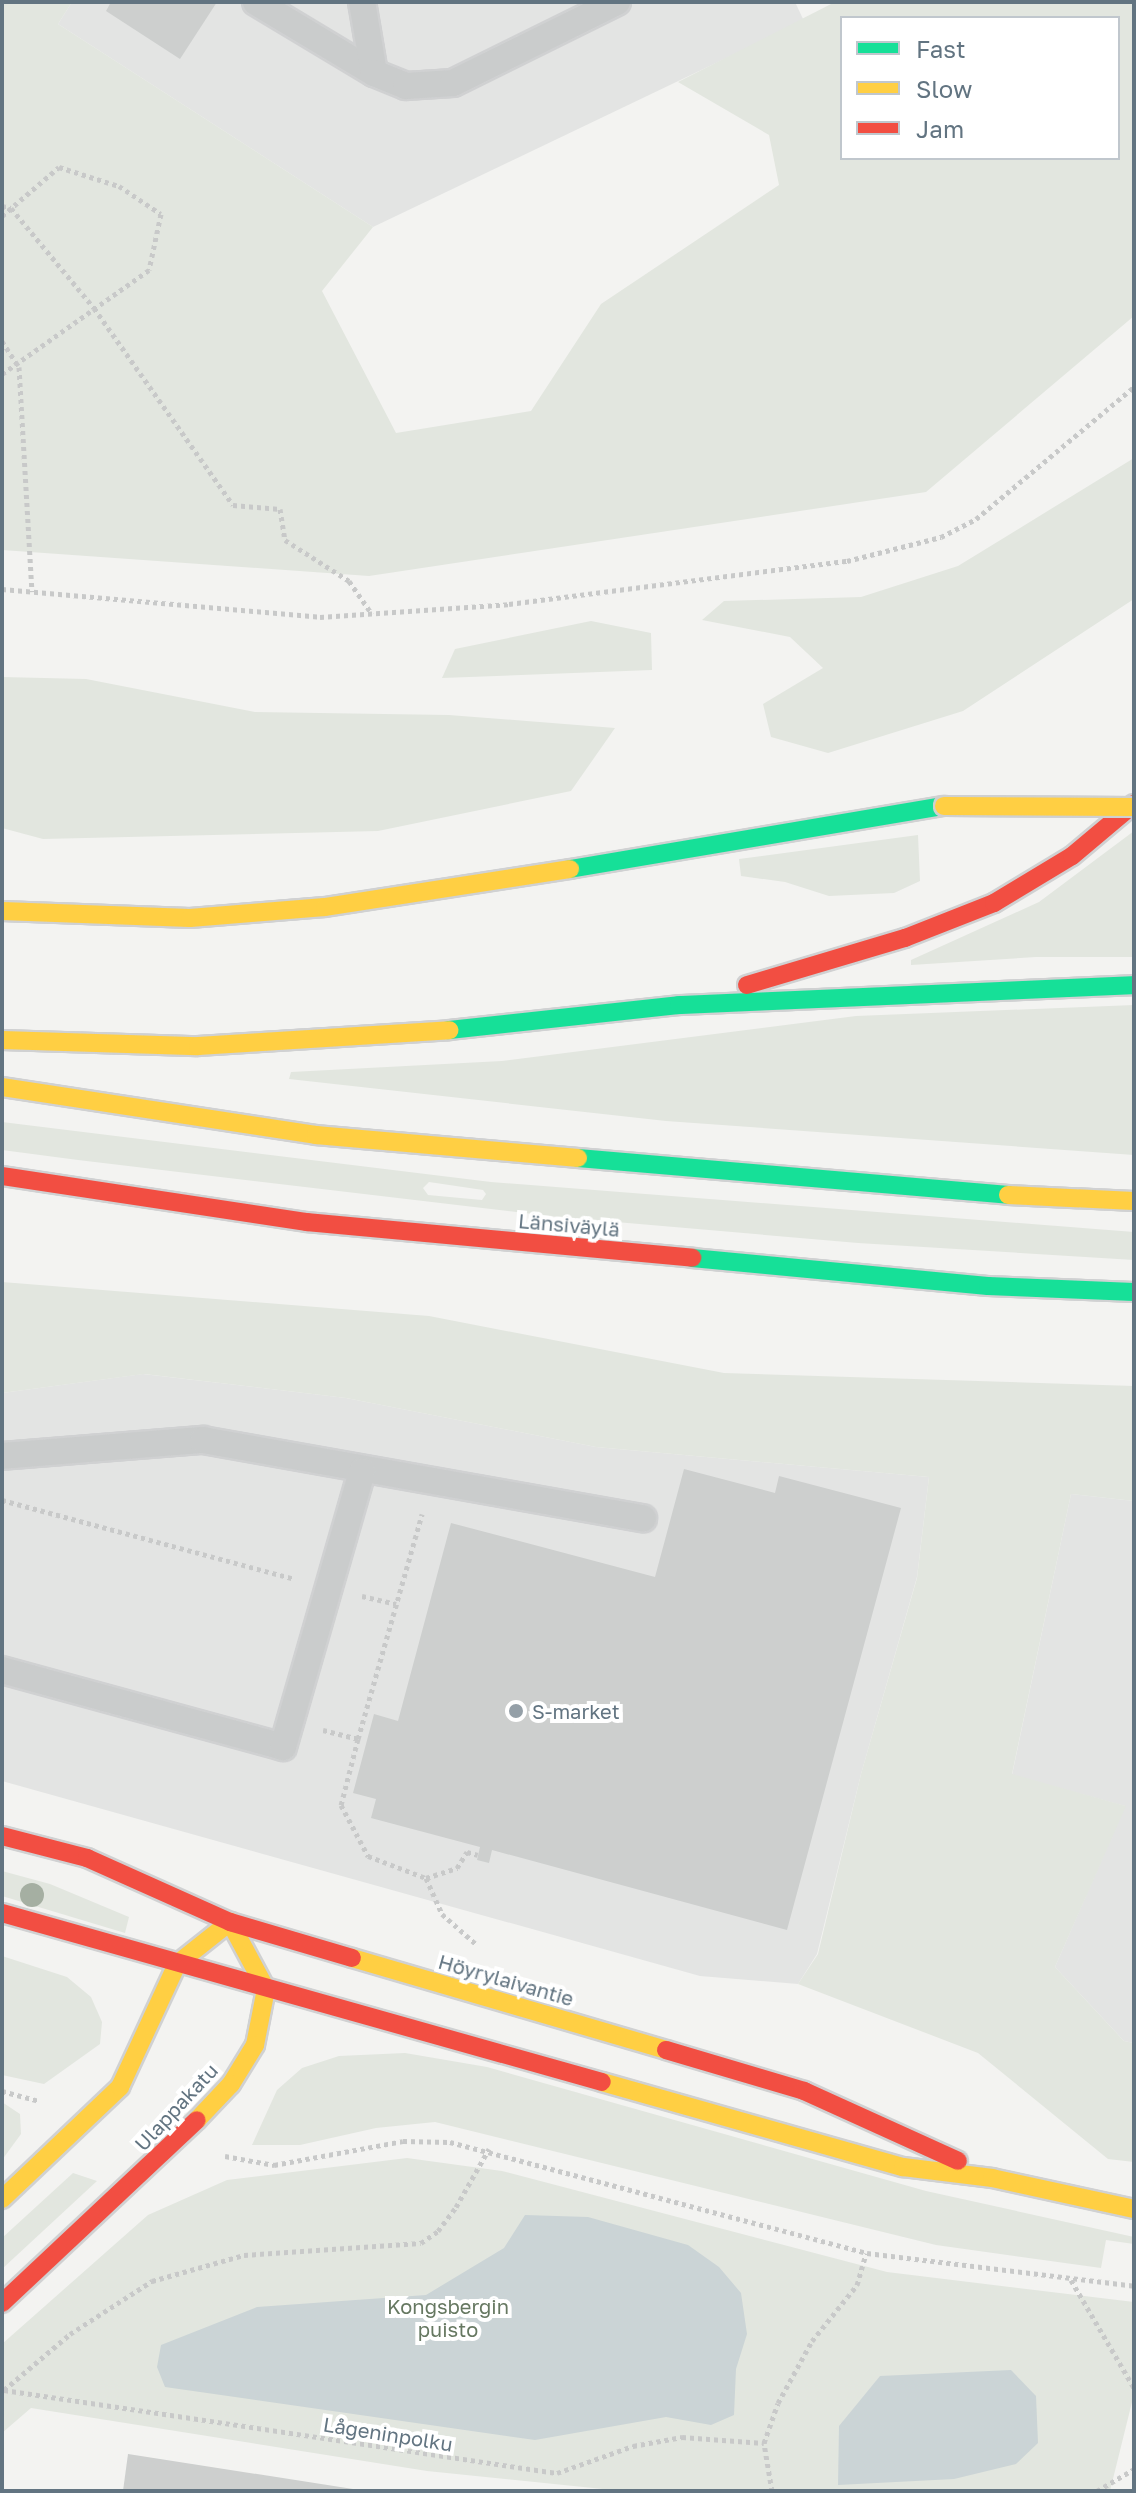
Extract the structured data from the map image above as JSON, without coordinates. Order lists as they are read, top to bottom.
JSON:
{
  "streets": {
    "main road": ["Länsiväylä", "Höyrylaivantie", "Ulappakatu"],
    "path": ["Lågeninpolku"]
  },
  "crossings": [
    ["Höyrylaivantie", "Ulappakatu"]
  ],
  "parks": ["Kongsbergin puisto"],
  "places": ["S-market"],
  "legend": ["Fast", "Slow", "Jam"]
}
